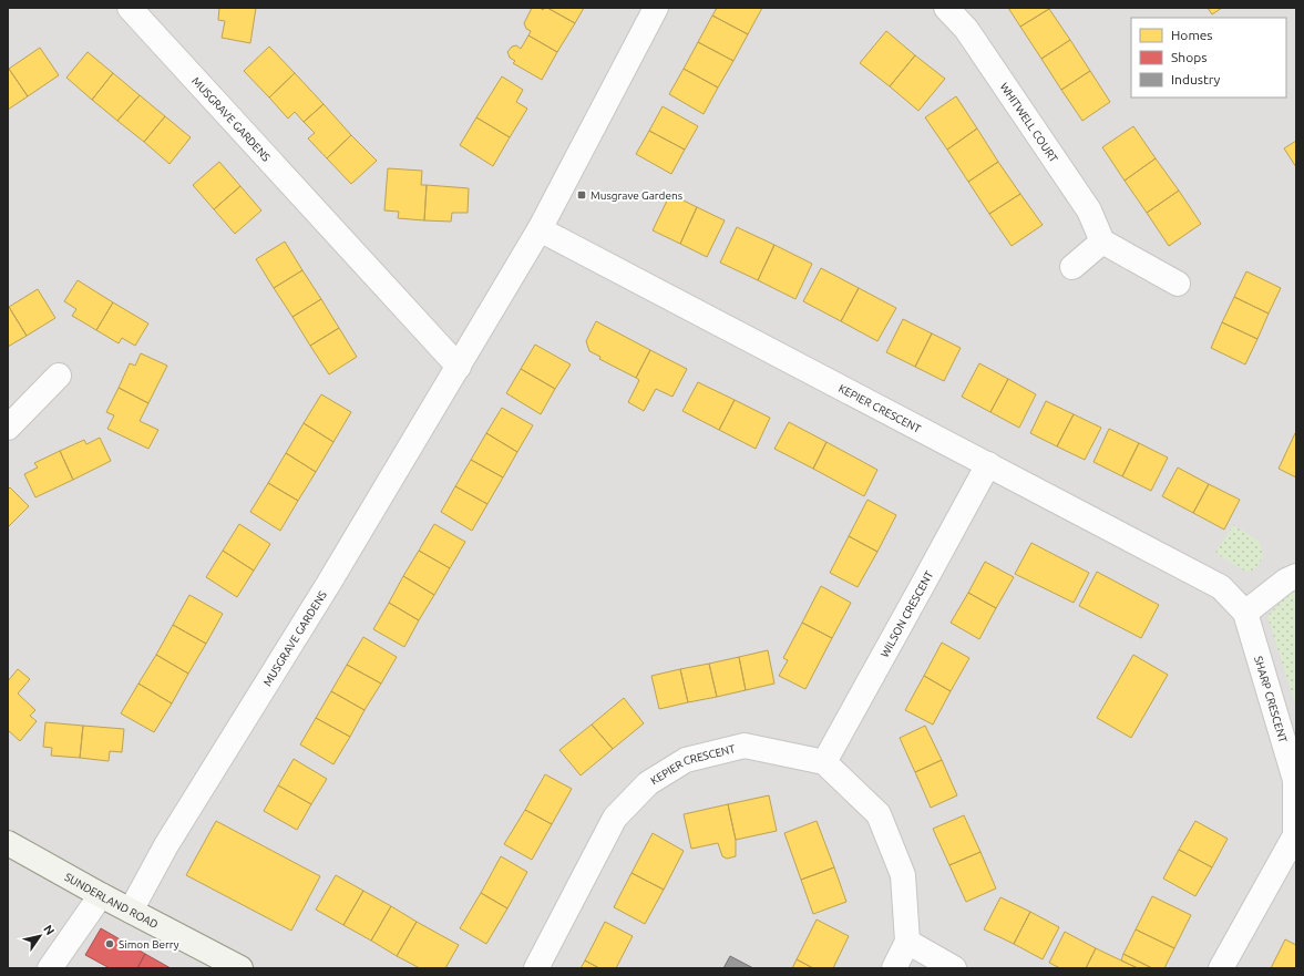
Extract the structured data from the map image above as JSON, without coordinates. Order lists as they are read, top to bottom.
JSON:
{
  "streets": {
    "street": [
      "MUSGRAVE GARDENS",
      "WHITWELL COURT",
      "KEPIER CRESCENT",
      "WILSON CRESCENT",
      "SHARP CRESCENT",
      "SUNDERLAND ROAD"
    ]
  },
  "crossings": [
    ["MUSGRAVE GARDENS", "KEPIER CRESCENT"],
    ["MUSGRAVE GARDENS", "SUNDERLAND ROAD"],
    ["KEPIER CRESCENT", "WILSON CRESCENT"],
    ["KEPIER CRESCENT", "SHARP CRESCENT"]
  ],
  "places": {
    "transit": ["Musgrave Gardens"],
    "other": ["Simon Berry"]
  },
  "legend": ["Homes", "Shops", "Industry"],
  "north": "top right"
}
